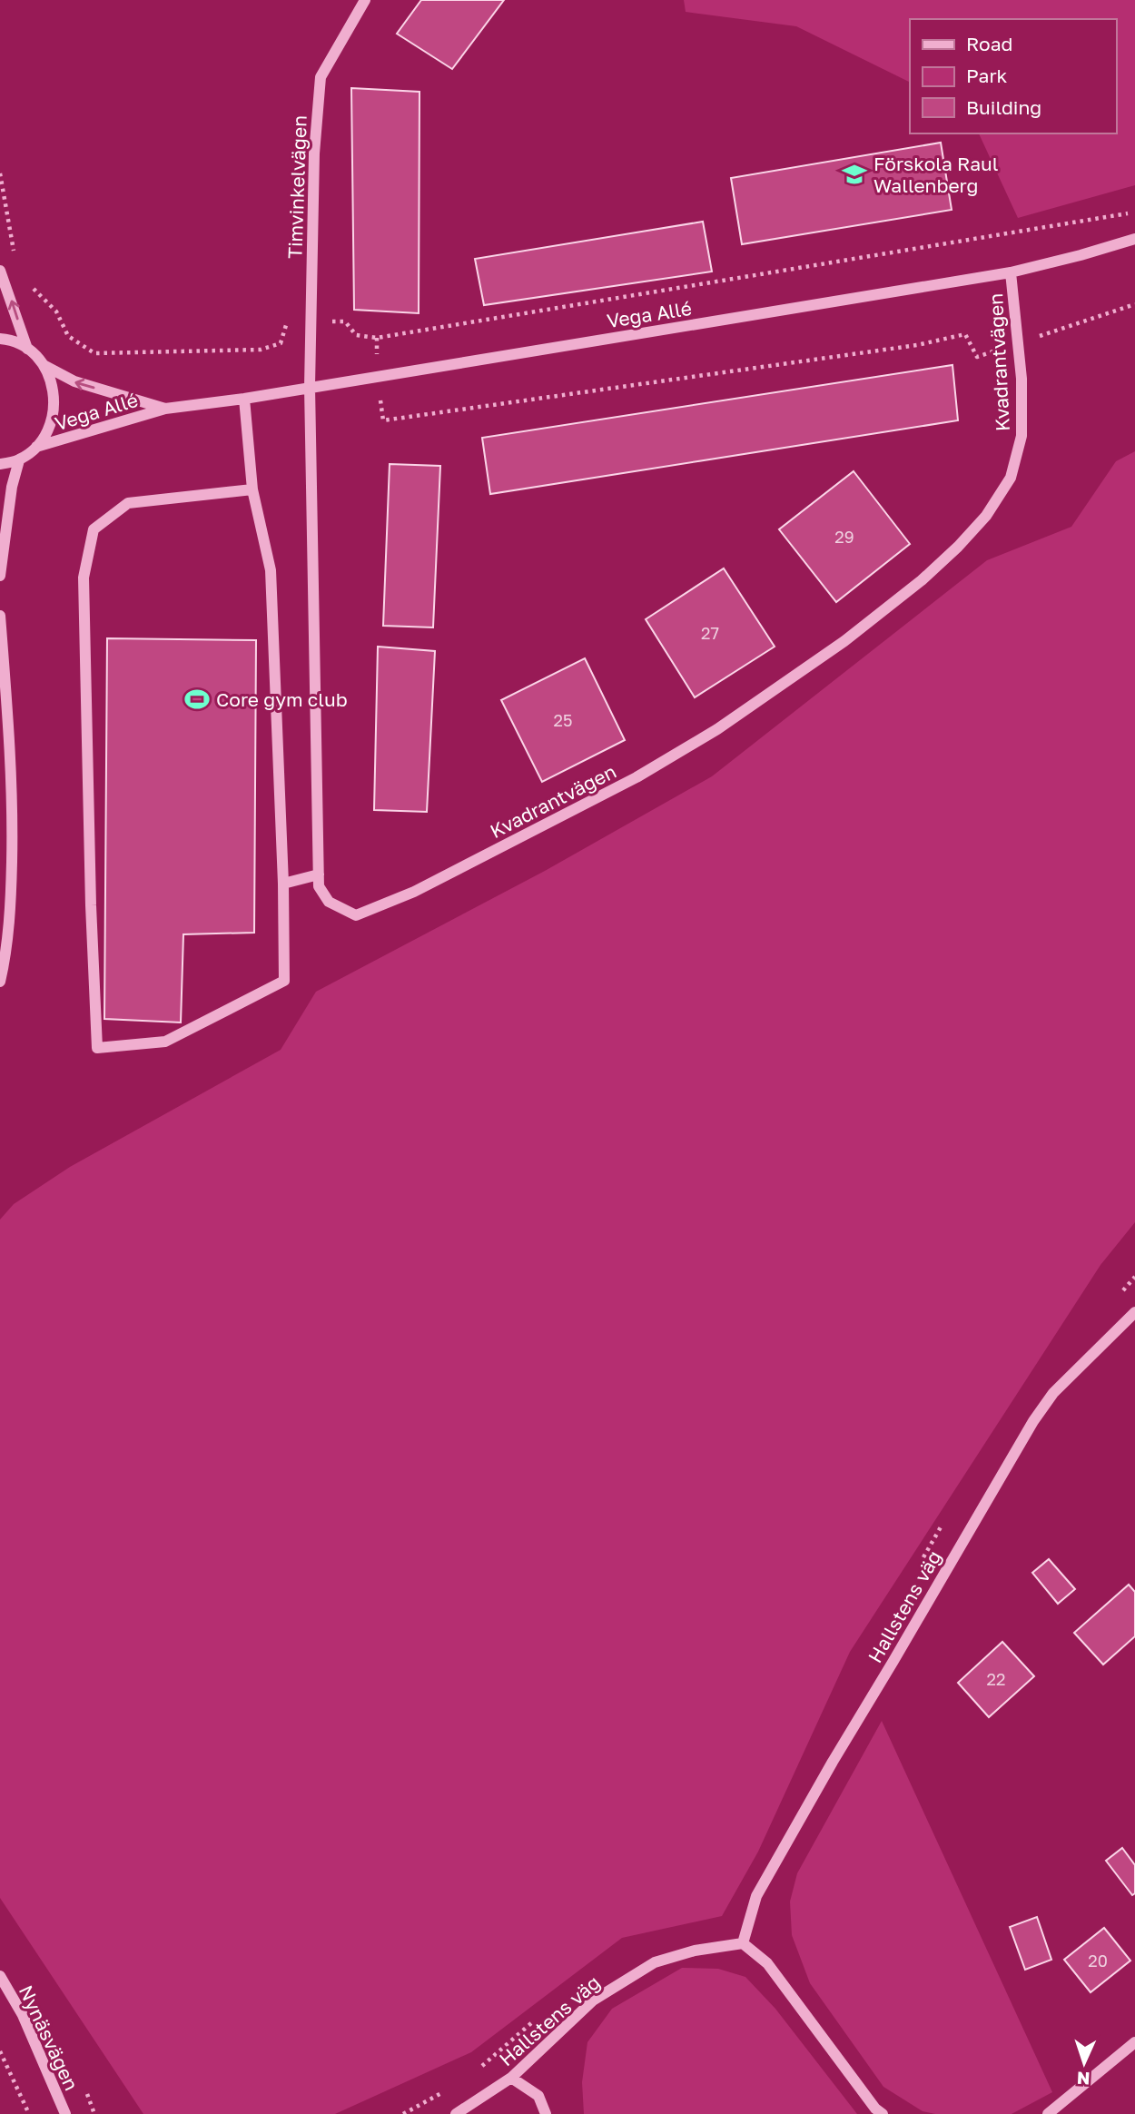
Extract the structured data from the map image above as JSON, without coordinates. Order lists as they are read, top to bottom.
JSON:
{
  "streets": {
    "street": [
      "Timvinkelvägen",
      "Vega Allé",
      "Kvadrantvägen",
      "Hallstens väg",
      "Nynäsvägen"
    ]
  },
  "crossings": [
    ["Timvinkelvägen", "Vega Allé"],
    ["Timvinkelvägen", "Kvadrantvägen"],
    ["Vega Allé", "Kvadrantvägen"]
  ],
  "places": {
    "school or university": ["Förskola Raul Wallenberg"],
    "sports": ["Core gym club"]
  },
  "house_numbers": [
    "29",
    "27",
    "25",
    "22",
    "20"
  ],
  "legend": ["Road", "Park", "Building"],
  "north": "bottom"
}
